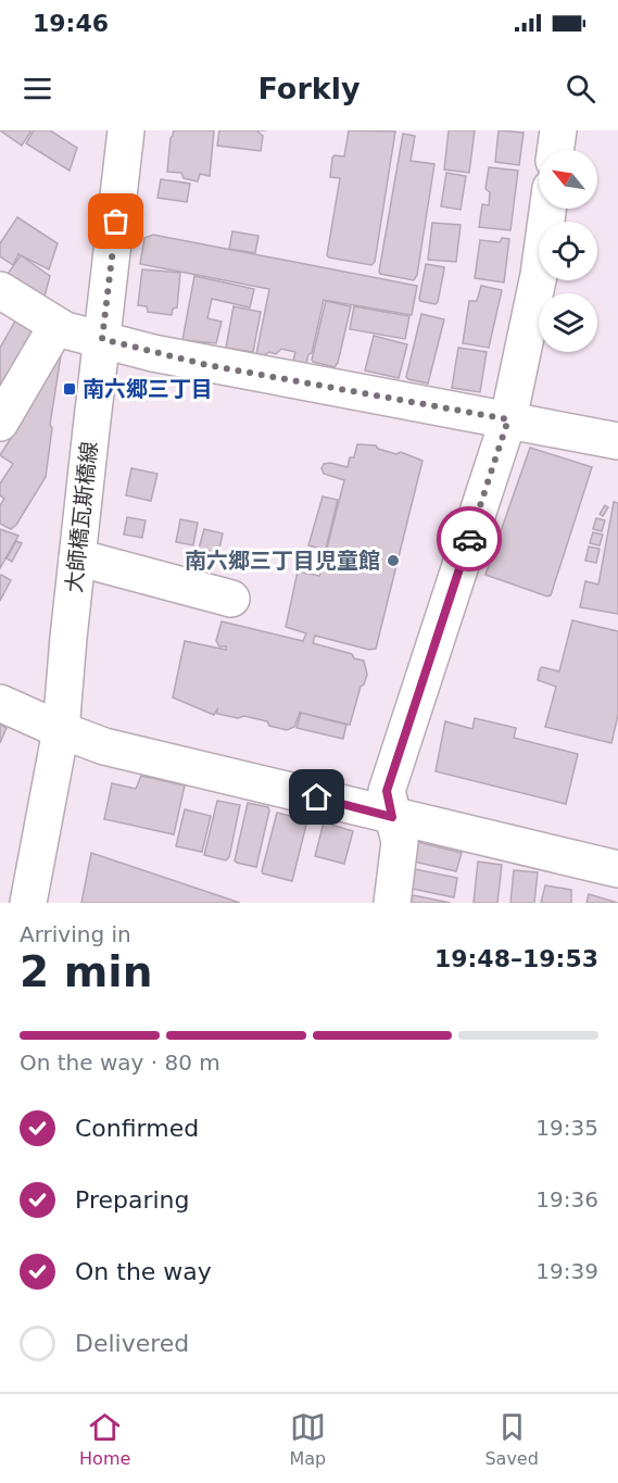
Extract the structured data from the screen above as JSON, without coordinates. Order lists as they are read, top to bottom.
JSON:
{
  "streets": {
    "street": ["大師橋瓦斯橋線"]
  },
  "places": {
    "transit": ["南六郷三丁目"],
    "other": ["南六郷三丁目児童館"]
  },
  "north": "top left",
  "page": {
    "status": "19:46",
    "header": "Forkly",
    "heading": ["2 min", "Arriving in", "19:48–19:53"],
    "bar": "On the way · 80 m",
    "list": [
      ["Confirmed", "19:35"],
      ["Preparing", "19:36"],
      ["On the way", "19:39"],
      "Delivered"
    ],
    "tabs": ["Home", "Map", "Saved"]
  }
}
